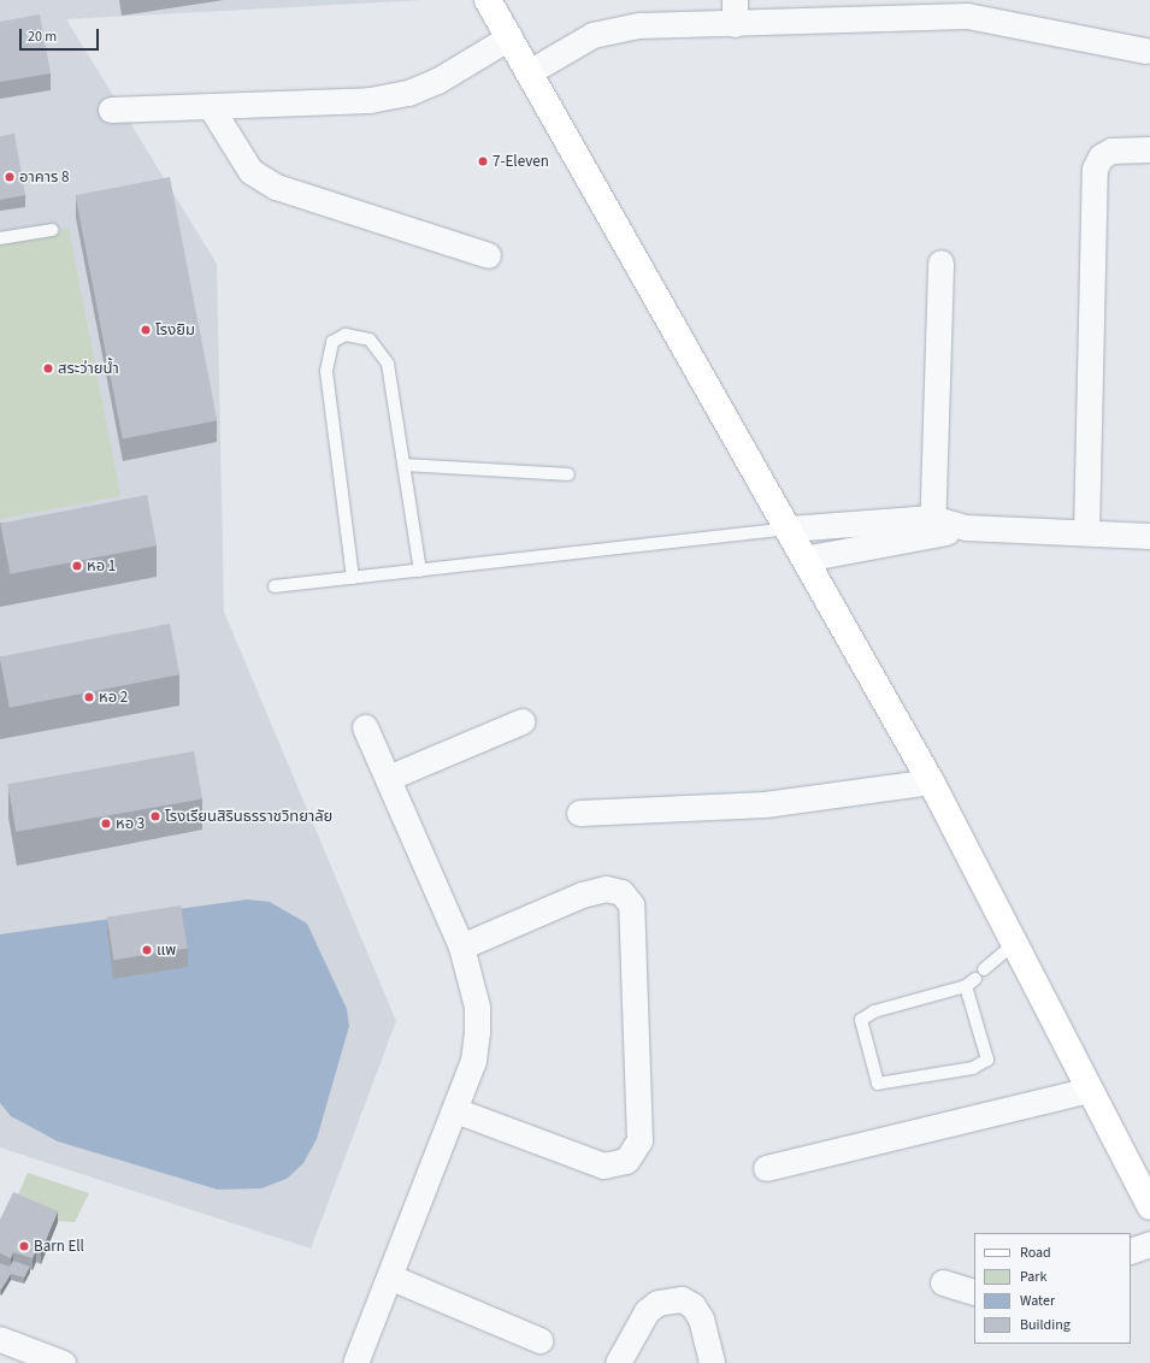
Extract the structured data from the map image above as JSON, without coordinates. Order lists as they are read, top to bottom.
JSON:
{
  "places": [
    "7-Eleven",
    "อาคาร 8",
    "โรงยิม",
    "สระว่ายน้ำ",
    "หอ 1",
    "หอ 2",
    "โรงเรียนสิรินธรราชวิทยาลัย",
    "หอ 3",
    "แพ",
    "Barn Ell"
  ],
  "legend": [
    "Road",
    "Park",
    "Water",
    "Building"
  ],
  "scale_bar": "20 m"
}
